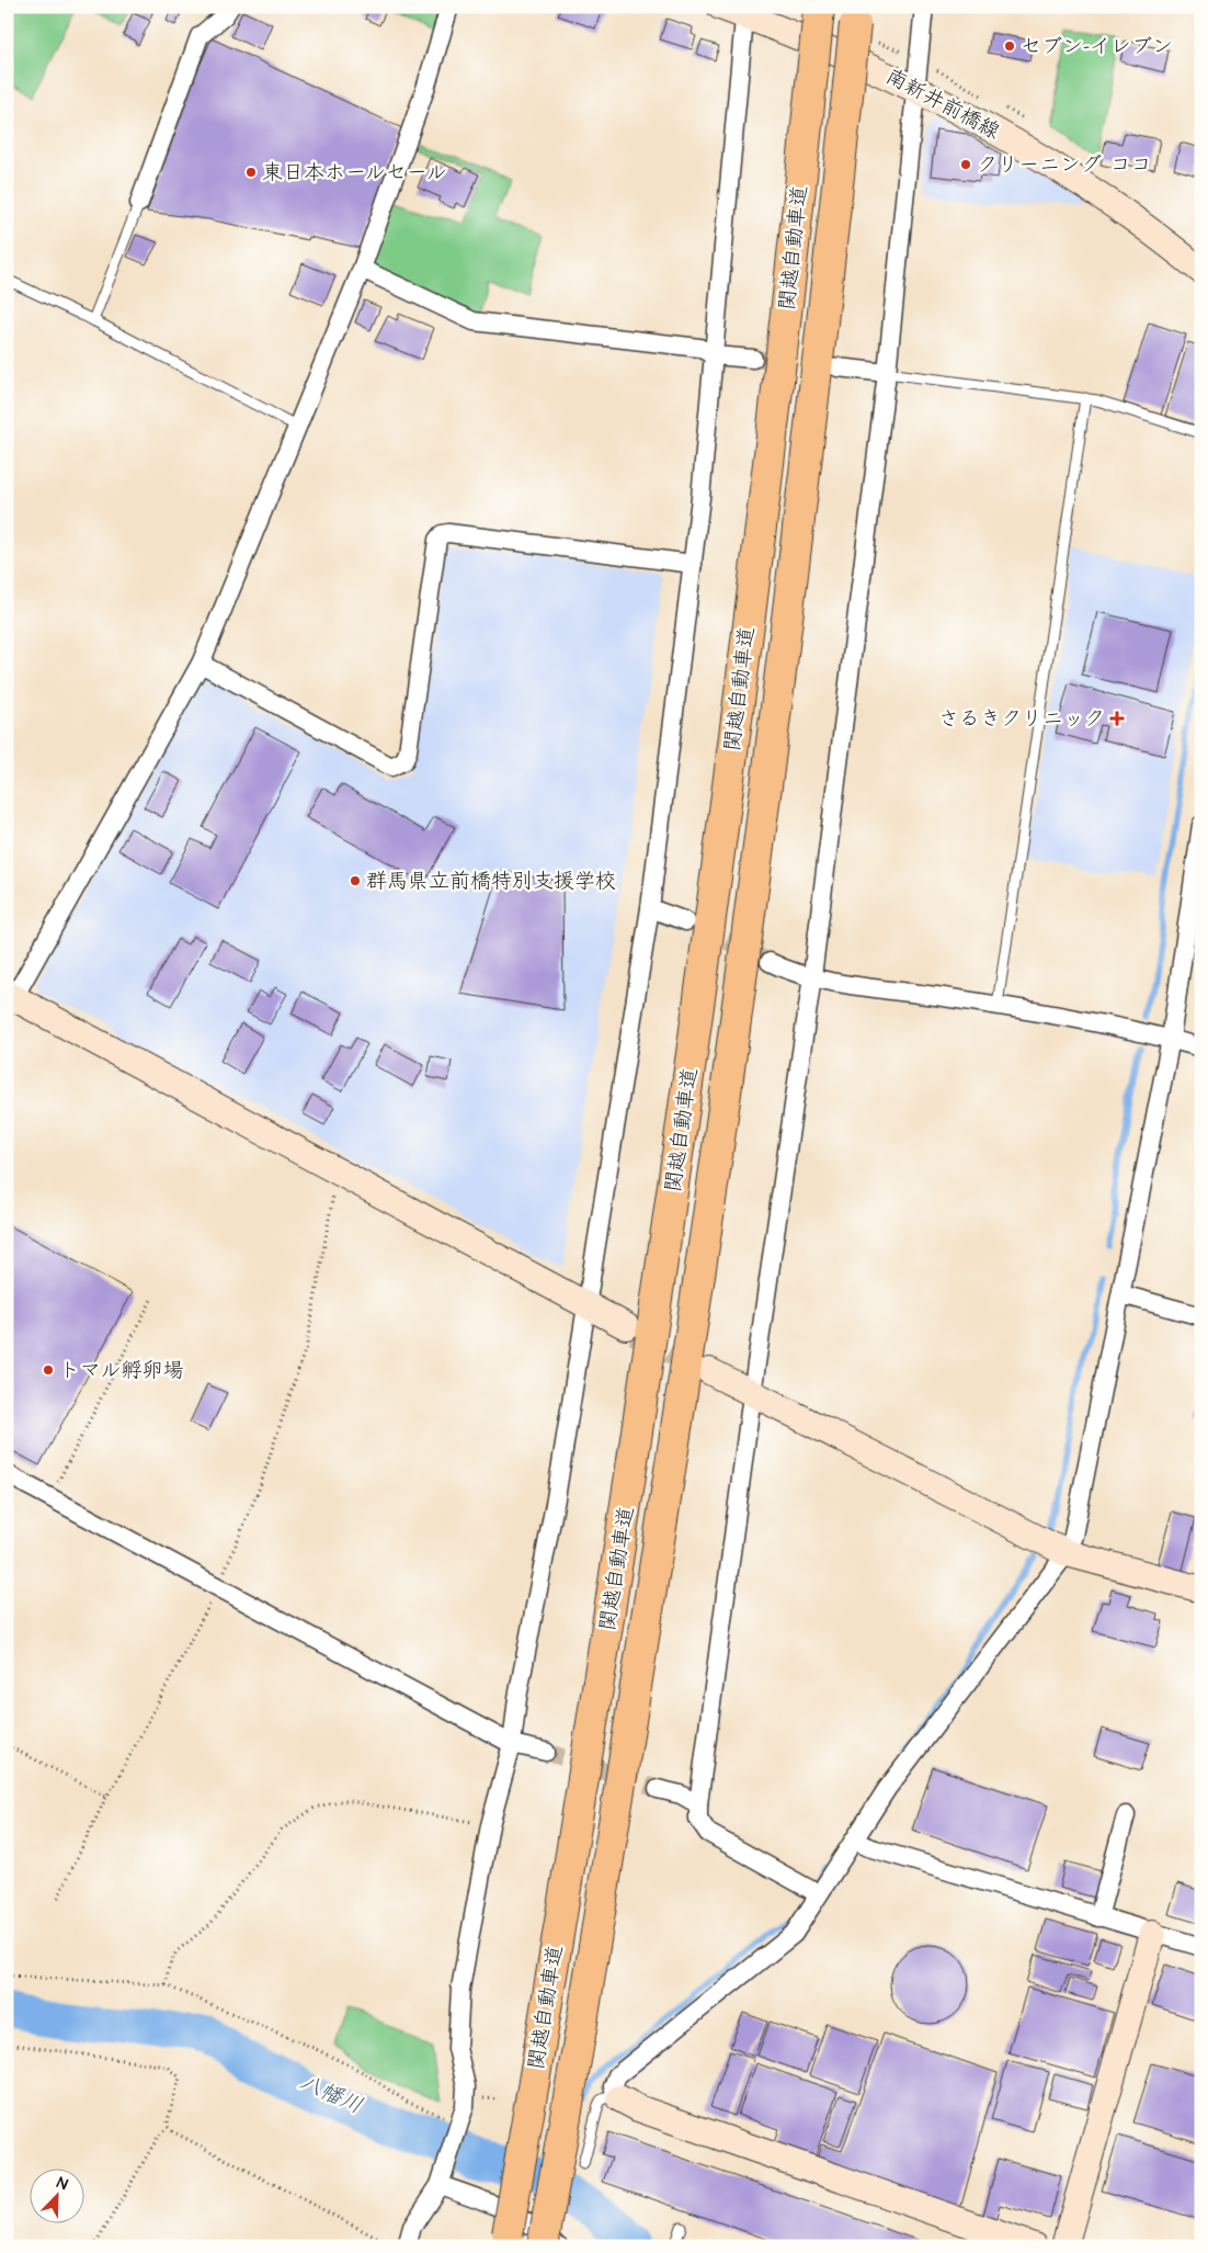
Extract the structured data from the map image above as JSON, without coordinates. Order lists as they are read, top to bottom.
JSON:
{
  "streets": {
    "highway": ["関越自動車道"],
    "street": ["南新井前橋線"]
  },
  "water": ["八幡川"],
  "places": {
    "other": [
      "セブン-イレブン",
      "クリーニング ココ",
      "東日本ホールセール",
      "群馬県立前橋特別支援学校",
      "トマル孵卵場"
    ],
    "health": ["さるきクリニック"]
  },
  "north": "top right"
}
